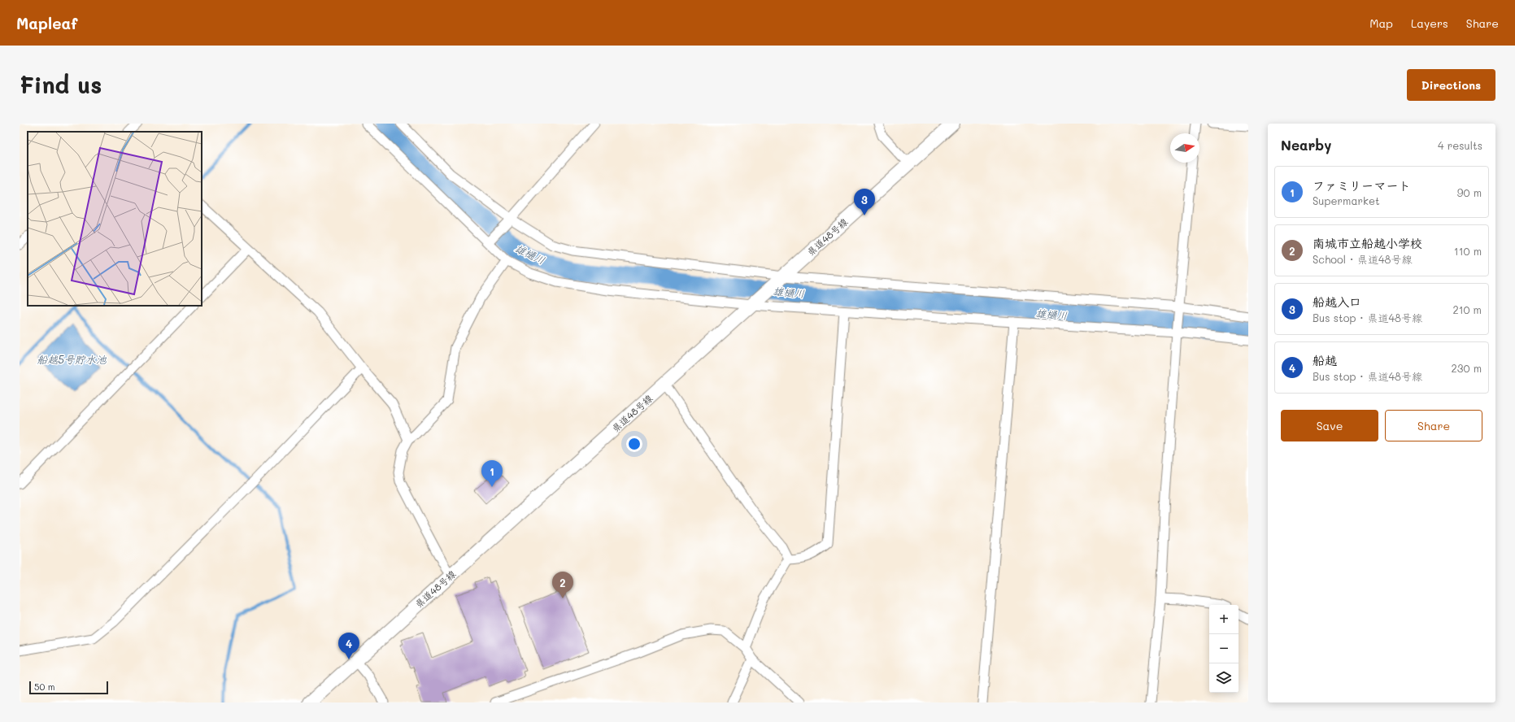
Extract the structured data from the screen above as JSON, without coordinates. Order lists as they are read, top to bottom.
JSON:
{
  "streets": {
    "main road": ["県道48号線"]
  },
  "water": ["雄樋川", "船越5号貯水池"],
  "scale_bar": "50 m",
  "north": "right",
  "page": {
    "header": "Mapleaf",
    "nav": ["Map", "Layers", "Share"],
    "buttons": [
      "Directions",
      ["Save", "Share"]
    ],
    "title": "Find us",
    "heading": ["Nearby", "4 results"],
    "list": [
      {
        "mark": "1",
        "name": "ファミリーマート",
        "note": "Supermarket",
        "value": "90 m"
      },
      {
        "mark": "2",
        "name": "南城市立船越小学校",
        "note": "School · 県道48号線",
        "value": "110 m"
      },
      {
        "mark": "3",
        "name": "船越入口",
        "note": "Bus stop · 県道48号線",
        "value": "210 m"
      },
      {
        "mark": "4",
        "name": "船越",
        "note": "Bus stop · 県道48号線",
        "value": "230 m"
      }
    ],
    "pins": [
      "3",
      "1",
      "2",
      "4"
    ],
    "map_buttons": ["+", "−"],
    "scale": "50 m"
  }
}
